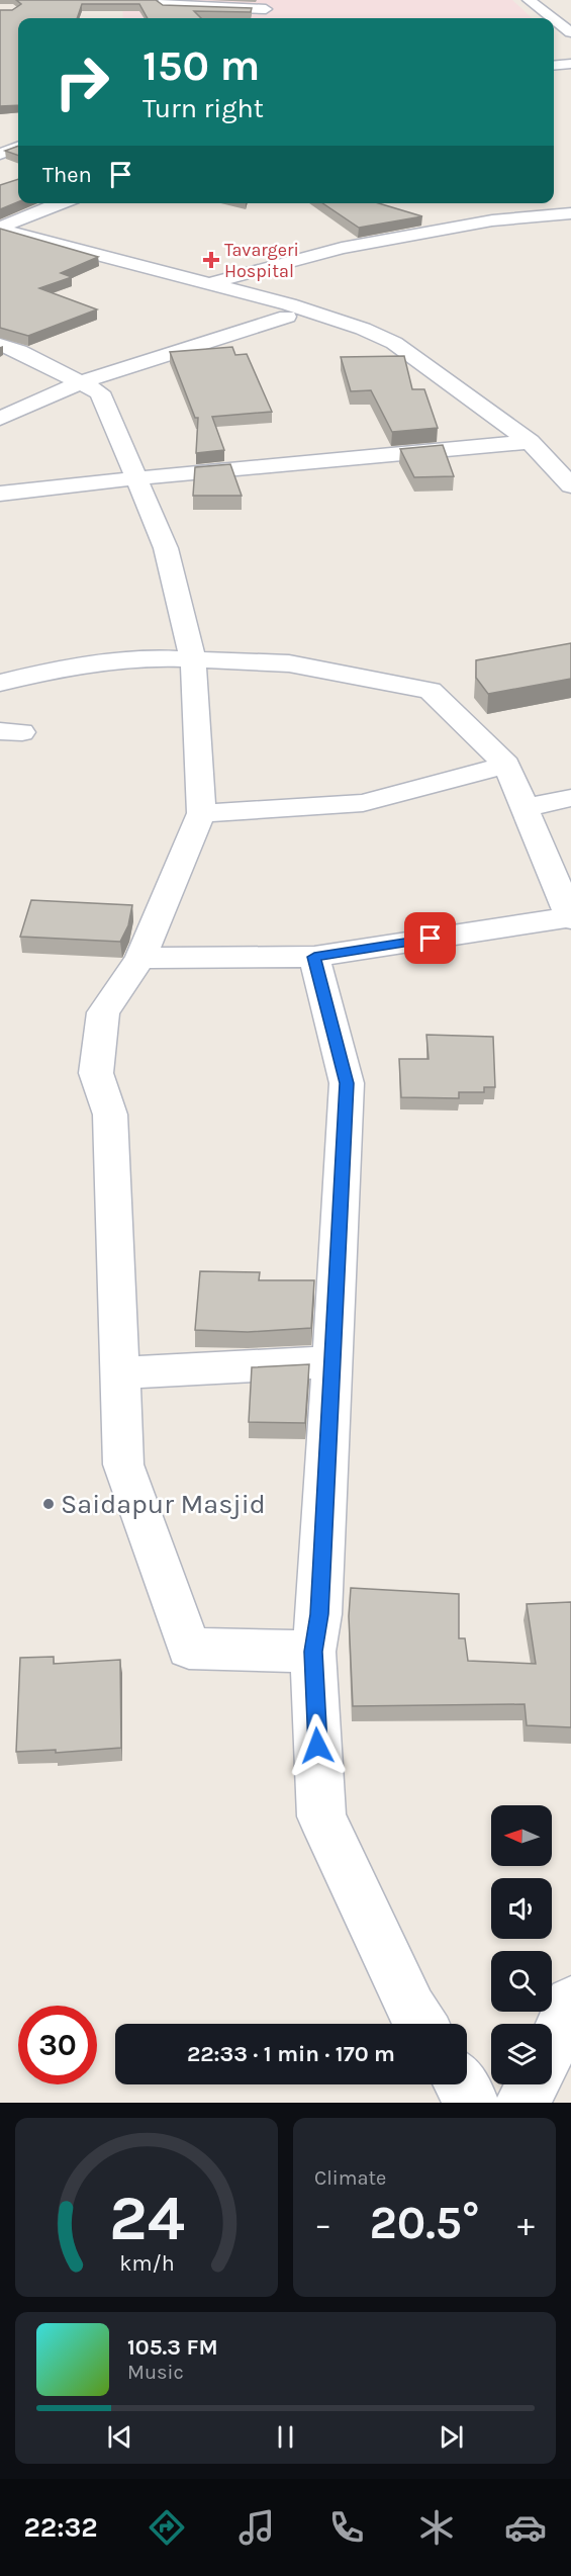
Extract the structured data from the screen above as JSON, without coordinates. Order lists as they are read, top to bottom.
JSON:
{
  "places": {
    "health": ["Tavargeri Hospital"],
    "other": ["Saidapur Masjid"]
  },
  "north": "left",
  "page": {
    "turn": ["150 m", "Turn right"],
    "then": "Then",
    "limit": "30",
    "trip": "22:33 · 1 min · 170 m",
    "tile": "Climate",
    "heat": ["−", "20.5°", "+"],
    "song": ["105.3 FM", "Music"],
    "tabs": "22:32",
    "gauge": ["24", "km/h"]
  }
}
